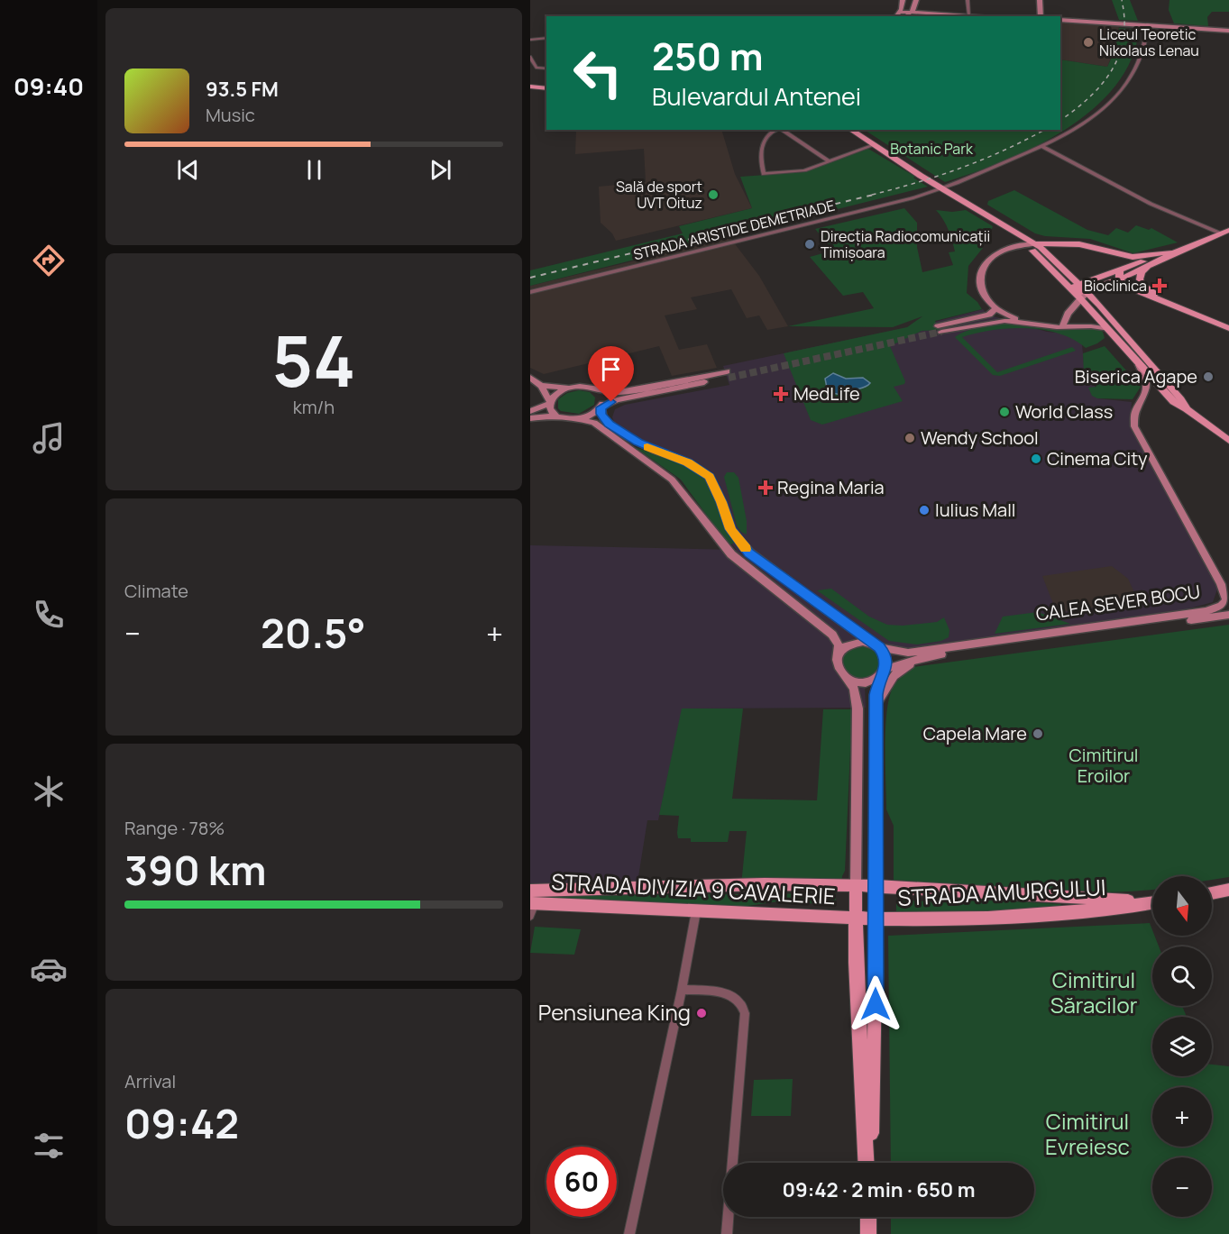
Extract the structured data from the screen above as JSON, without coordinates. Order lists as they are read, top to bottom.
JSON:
{
  "streets": {
    "main road": ["CALEA SEVER BOCU", "STRADA DIVIZIA 9 CAVALERIE", "STRADA AMURGULUI"],
    "street": ["STRADA ARISTIDE DEMETRIADE"]
  },
  "crossings": [
    ["STRADA DIVIZIA 9 CAVALERIE", "STRADA AMURGULUI"]
  ],
  "parks": [
    "Botanic Park",
    "Cimitirul Eroilor",
    "Cimitirul Săracilor",
    "Cimitirul Evreiesc"
  ],
  "places": {
    "other": [
      "Liceul Teoretic Nikolaus Lenau",
      "Sală de sport UVT Oituz",
      "Direcția Radiocomunicații Timișoara",
      "Biserica Agape",
      "World Class",
      "Wendy School",
      "Cinema City",
      "Iulius Mall",
      "Capela Mare",
      "Pensiunea King"
    ],
    "health": ["Bioclinica", "MedLife", "Regina Maria"]
  },
  "north": "bottom",
  "page": {
    "tabs": "09:40",
    "turn": ["250 m", "Bulevardul Antenei"],
    "song": ["93.5 FM", "Music"],
    "tile": [
      ["54", "km/h"],
      "Climate",
      ["Range · 78%", "390 km"],
      ["Arrival", "09:42"]
    ],
    "heat": ["−", "20.5°", "+"],
    "map_buttons": ["+", "−"],
    "limit": "60",
    "trip": "09:42 · 2 min · 650 m"
  }
}
